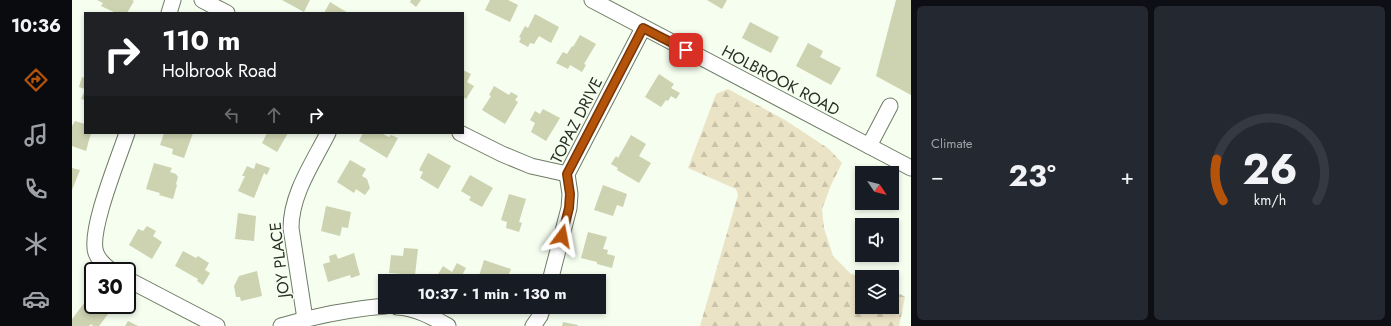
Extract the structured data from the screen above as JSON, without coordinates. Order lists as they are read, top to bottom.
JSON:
{
  "streets": {
    "street": ["HOLBROOK ROAD", "TOPAZ DRIVE", "JOY PLACE"]
  },
  "crossings": [
    ["HOLBROOK ROAD", "TOPAZ DRIVE"]
  ],
  "north": "bottom right",
  "page": {
    "tabs": "10:36",
    "tile": "Climate",
    "turn": ["110 m", "Holbrook Road"],
    "heat": ["−", "23°", "+"],
    "limit": "30",
    "trip": "10:37 · 1 min · 130 m",
    "gauge": ["26", "km/h"]
  }
}
